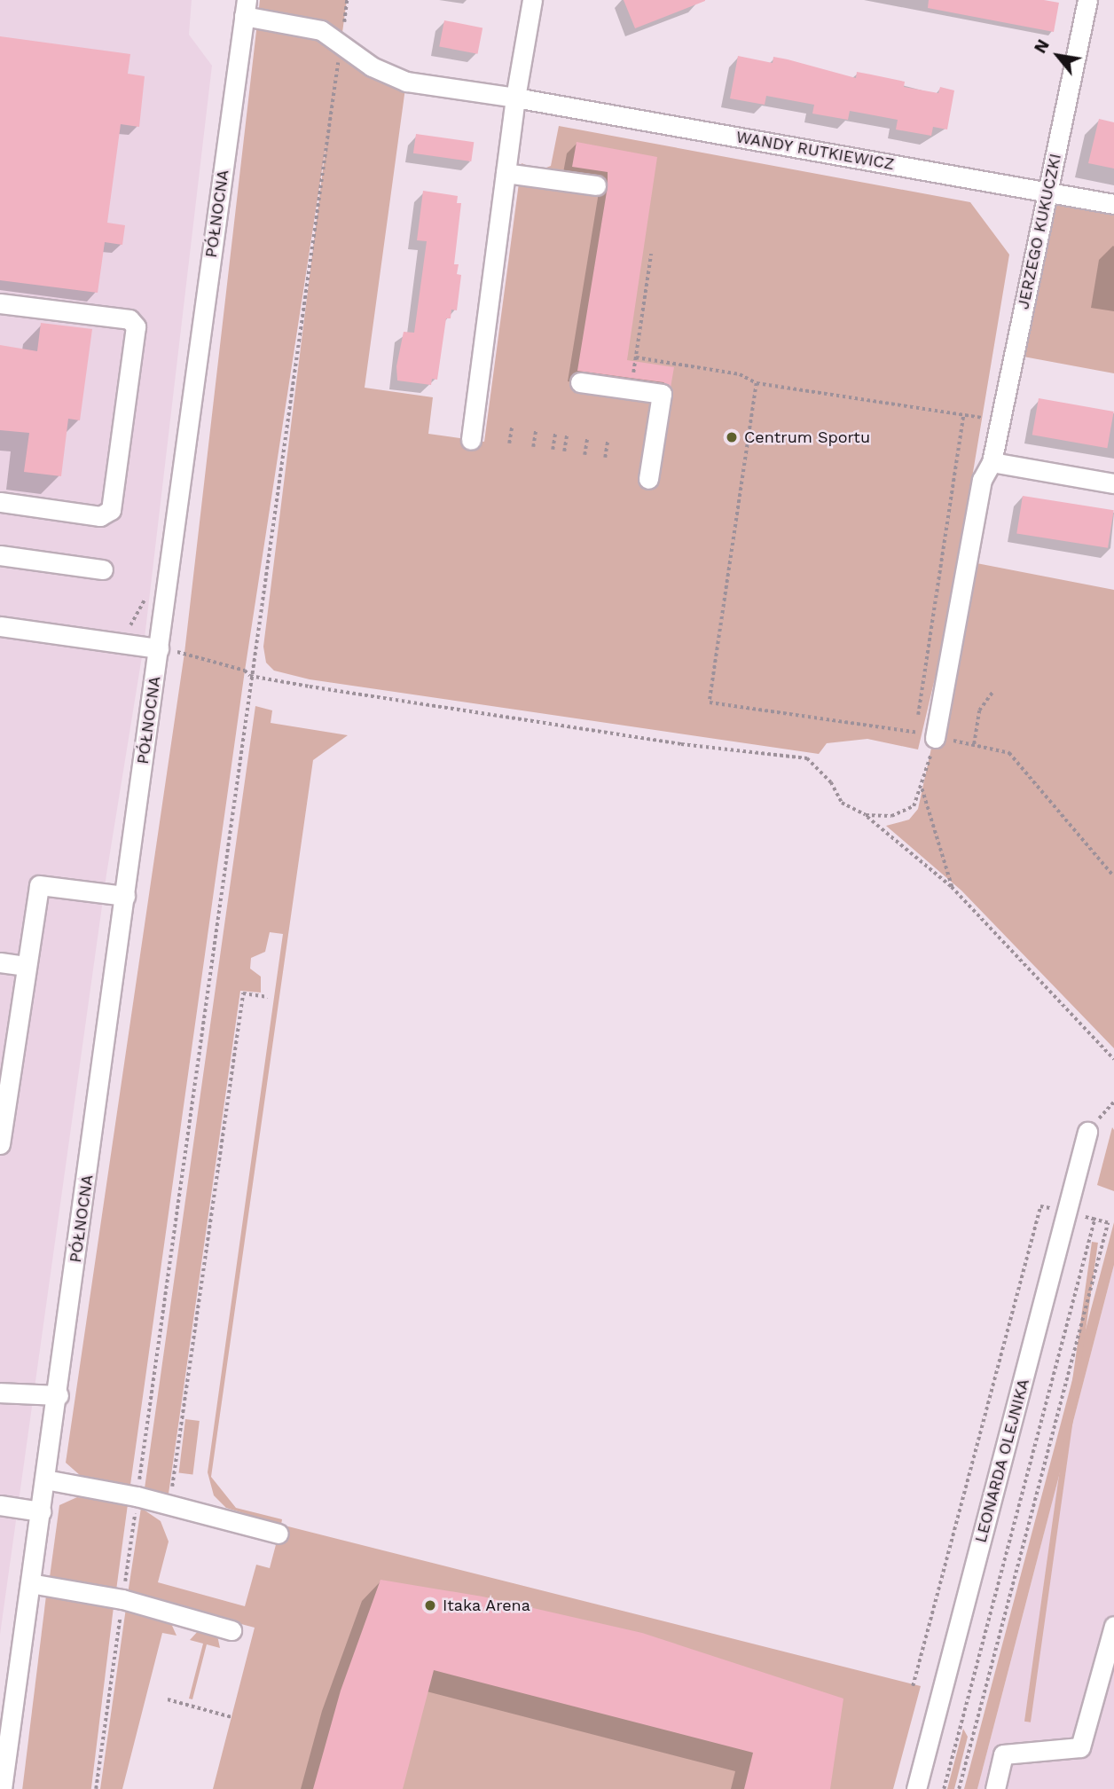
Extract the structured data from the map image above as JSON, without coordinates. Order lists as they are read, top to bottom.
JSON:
{
  "streets": {
    "street": [
      "WANDY RUTKIEWICZ",
      "PÓŁNOCNA",
      "JERZEGO KUKUCZKI",
      "LEONARDA OLEJNIKA"
    ]
  },
  "crossings": [
    ["WANDY RUTKIEWICZ", "PÓŁNOCNA"],
    ["WANDY RUTKIEWICZ", "JERZEGO KUKUCZKI"]
  ],
  "places": ["Centrum Sportu", "Itaka Arena"],
  "north": "top left"
}
